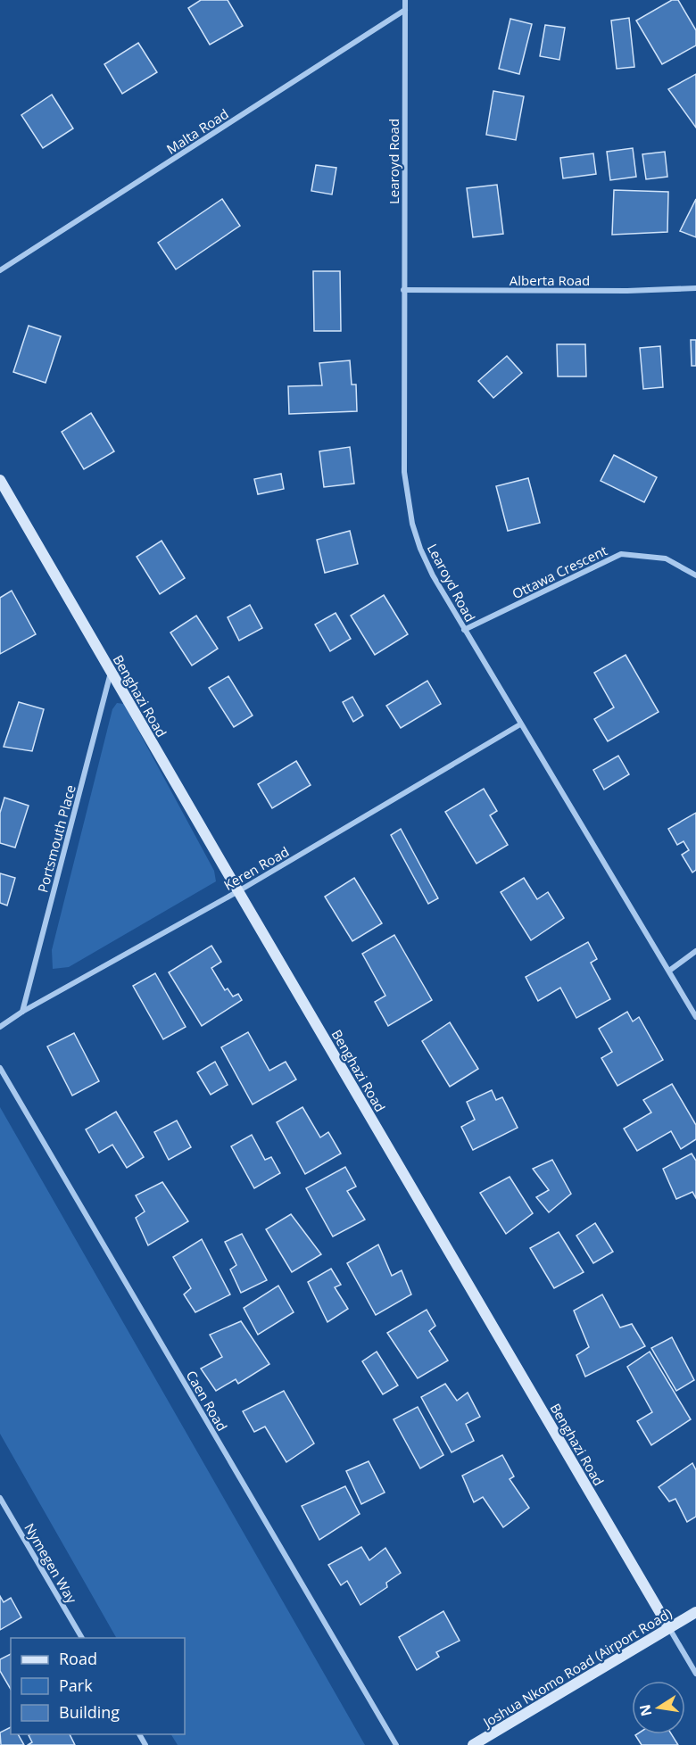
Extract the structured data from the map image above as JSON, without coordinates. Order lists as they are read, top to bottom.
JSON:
{
  "streets": {
    "street": [
      "Malta Road",
      "Learoyd Road",
      "Alberta Road",
      "Ottawa Crescent",
      "Benghazi Road",
      "Portsmouth Place",
      "Keren Road",
      "Caen Road",
      "Nymegen Way",
      "Joshua Nkomo Road (Airport Road)"
    ]
  },
  "crossings": [
    ["Malta Road", "Learoyd Road"],
    ["Learoyd Road", "Alberta Road"],
    ["Learoyd Road", "Ottawa Crescent"],
    ["Learoyd Road", "Keren Road"],
    ["Benghazi Road", "Portsmouth Place"],
    ["Benghazi Road", "Keren Road"],
    ["Benghazi Road", "Joshua Nkomo Road (Airport Road)"],
    ["Portsmouth Place", "Keren Road"]
  ],
  "legend": ["Road", "Park", "Building"],
  "north": "left"
}
